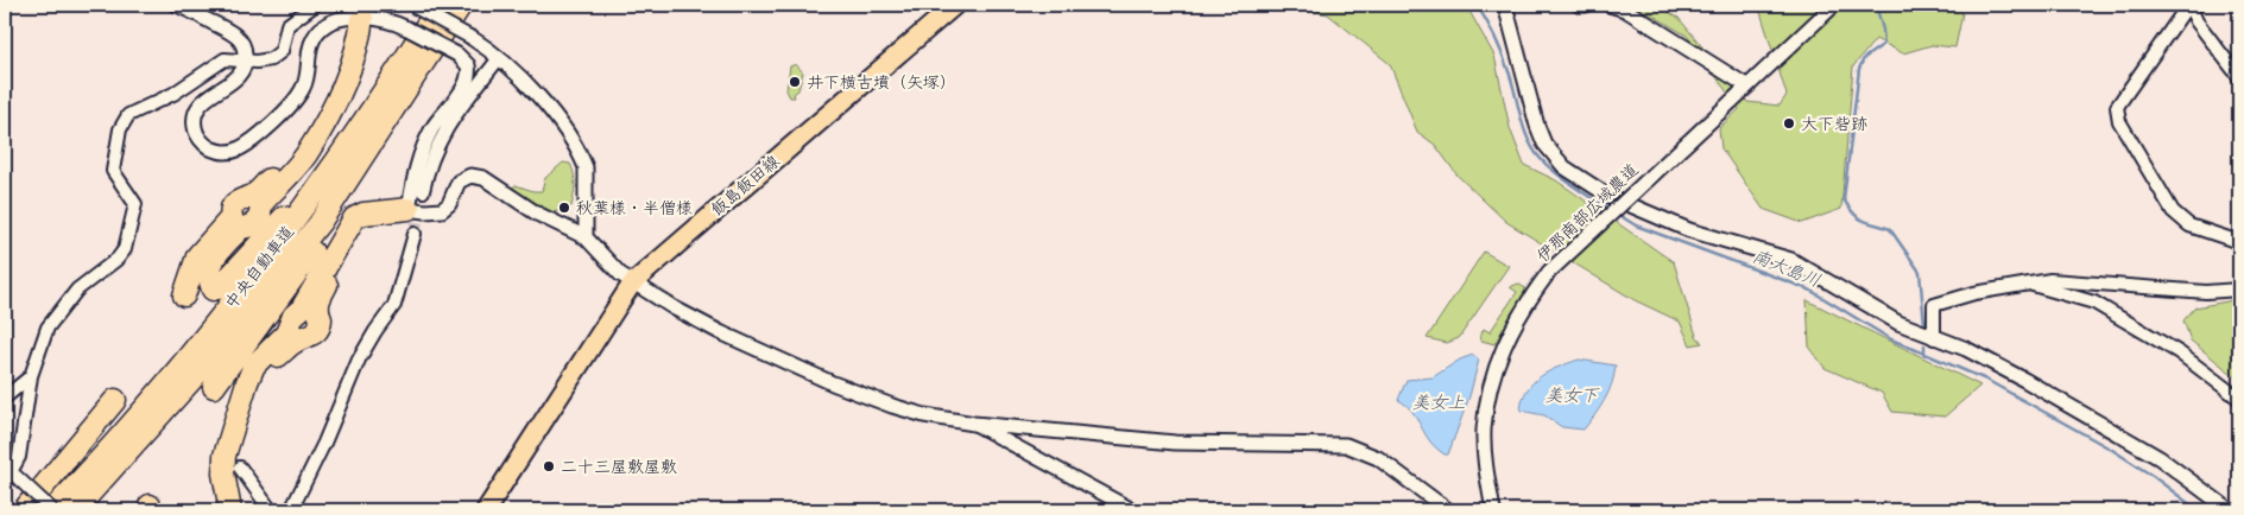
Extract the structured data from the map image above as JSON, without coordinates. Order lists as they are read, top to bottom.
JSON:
{
  "streets": {
    "highway": ["中央自動車道"],
    "main road": ["飯島飯田線"],
    "street": ["伊那南部広域農道"]
  },
  "water": ["南大島川", "美女下", "美女上"],
  "places": [
    "井下横古墳（矢塚）",
    "大下砦跡",
    "秋葉様・半僧様",
    "二十三屋敷屋敷"
  ]
}
